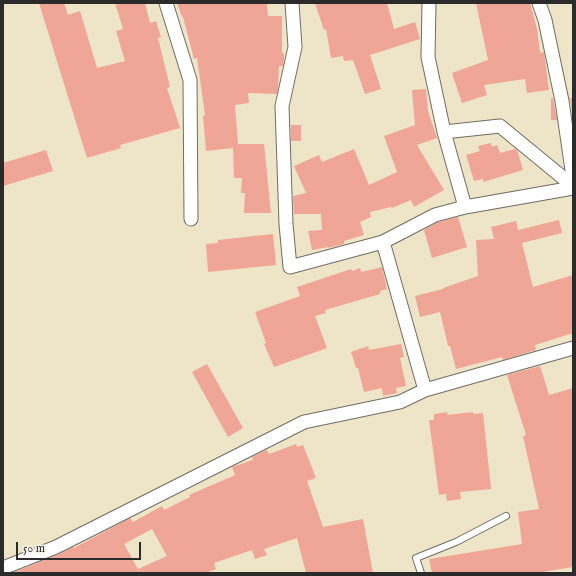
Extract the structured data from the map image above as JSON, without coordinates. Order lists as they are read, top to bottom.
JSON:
{
  "scale_bar": "50 m"
}
